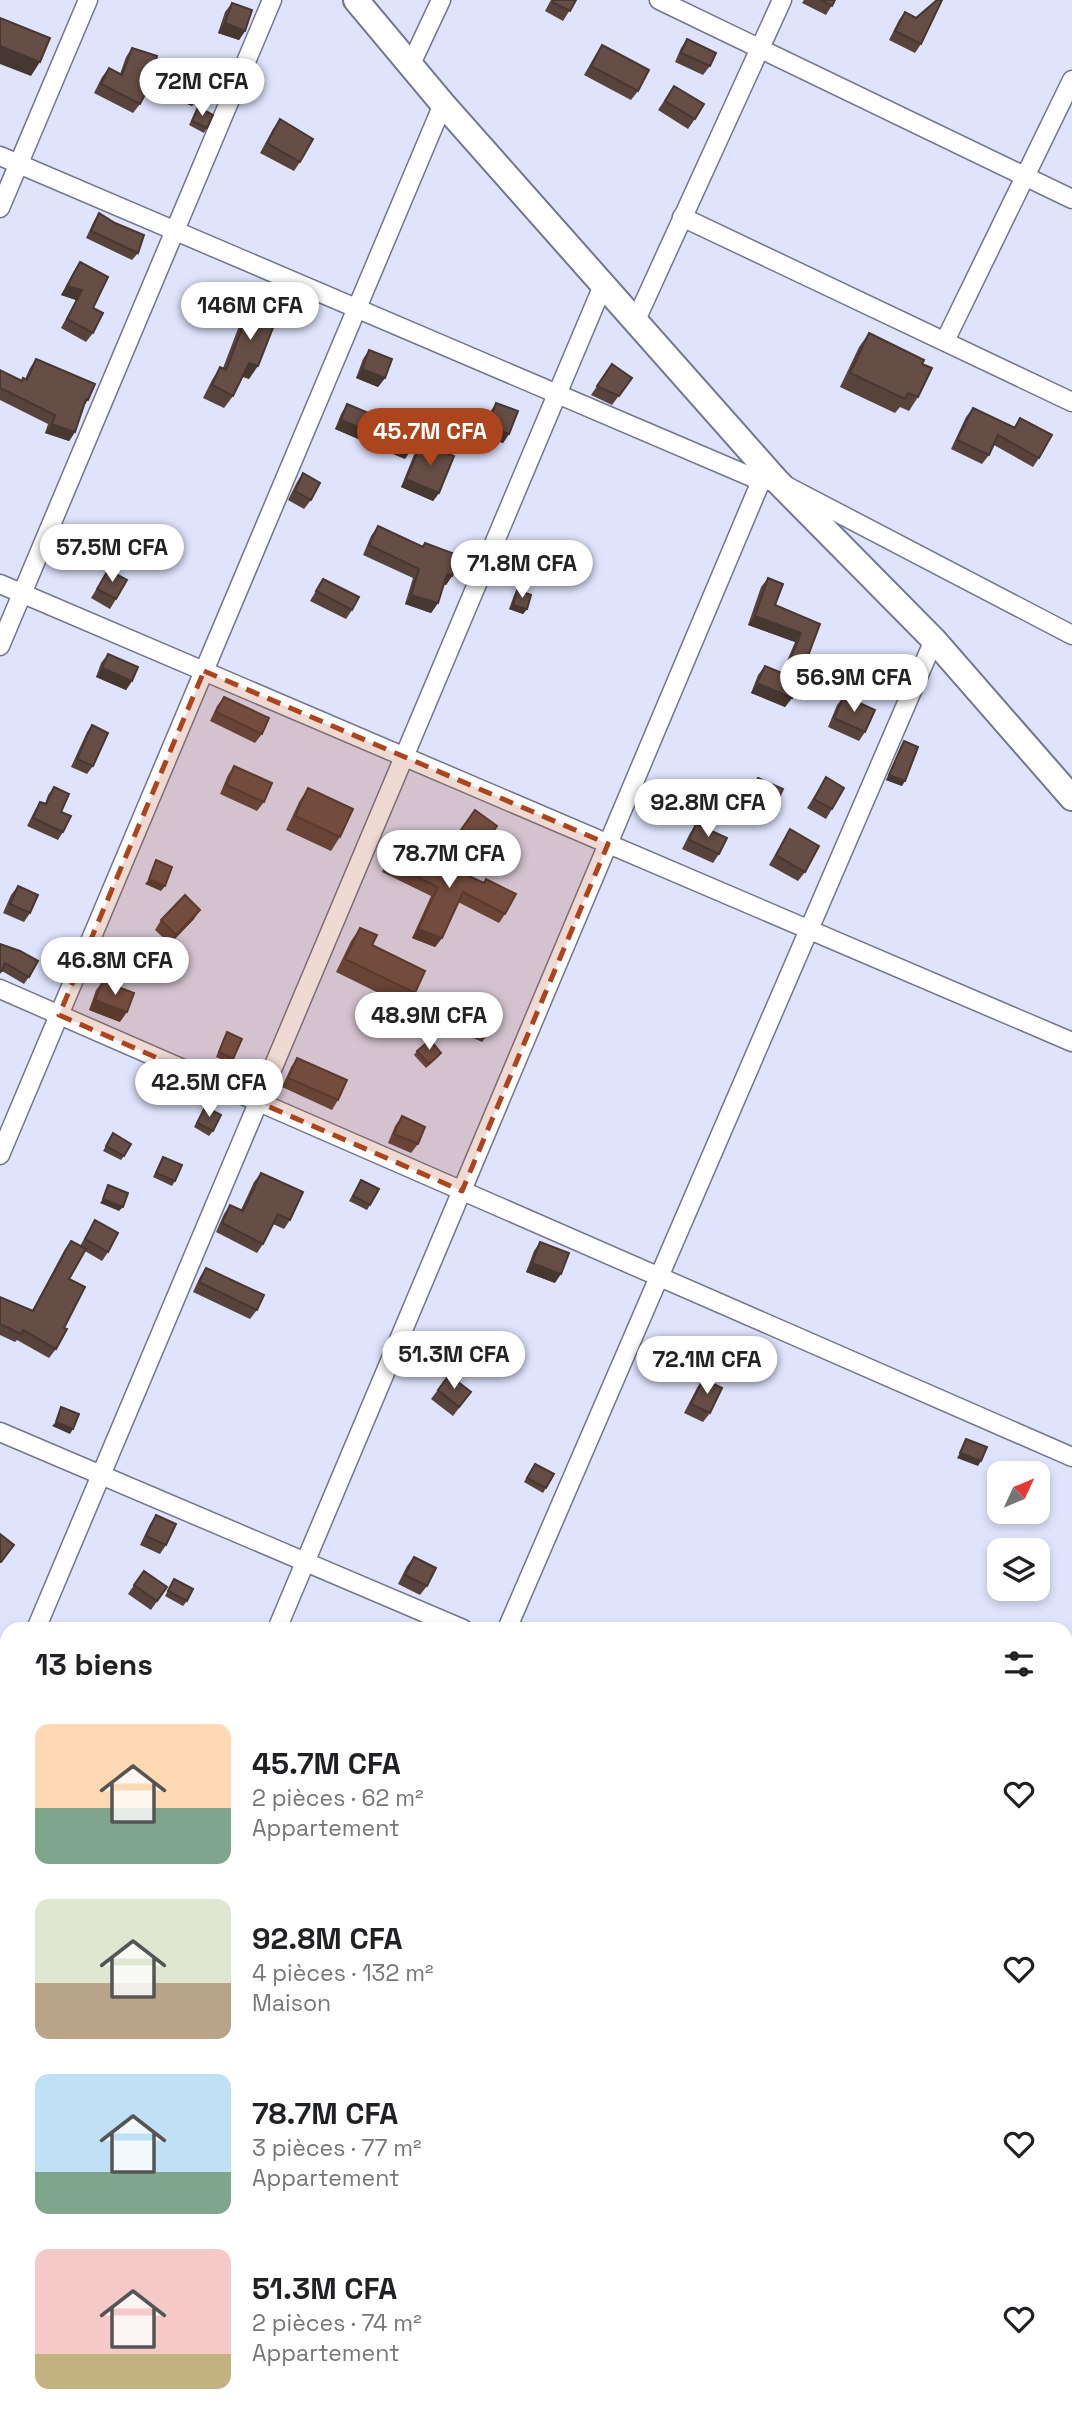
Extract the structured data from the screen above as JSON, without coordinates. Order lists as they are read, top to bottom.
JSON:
{
  "north": "top right",
  "page": {
    "price": [
      "72M CFA",
      "146M CFA",
      "45.7M CFA",
      "57.5M CFA",
      "71.8M CFA",
      "56.9M CFA",
      "92.8M CFA",
      "78.7M CFA",
      "46.8M CFA",
      "48.9M CFA",
      "42.5M CFA",
      "51.3M CFA",
      "72.1M CFA"
    ],
    "heading": "13 biens",
    "list": [
      {
        "name": "45.7M CFA",
        "note": "2 pièces · 62 m² · Appartement"
      },
      {
        "name": "92.8M CFA",
        "note": "4 pièces · 132 m² · Maison"
      },
      {
        "name": "78.7M CFA",
        "note": "3 pièces · 77 m² · Appartement"
      },
      {
        "name": "51.3M CFA",
        "note": "2 pièces · 74 m² · Appartement"
      }
    ]
  }
}
